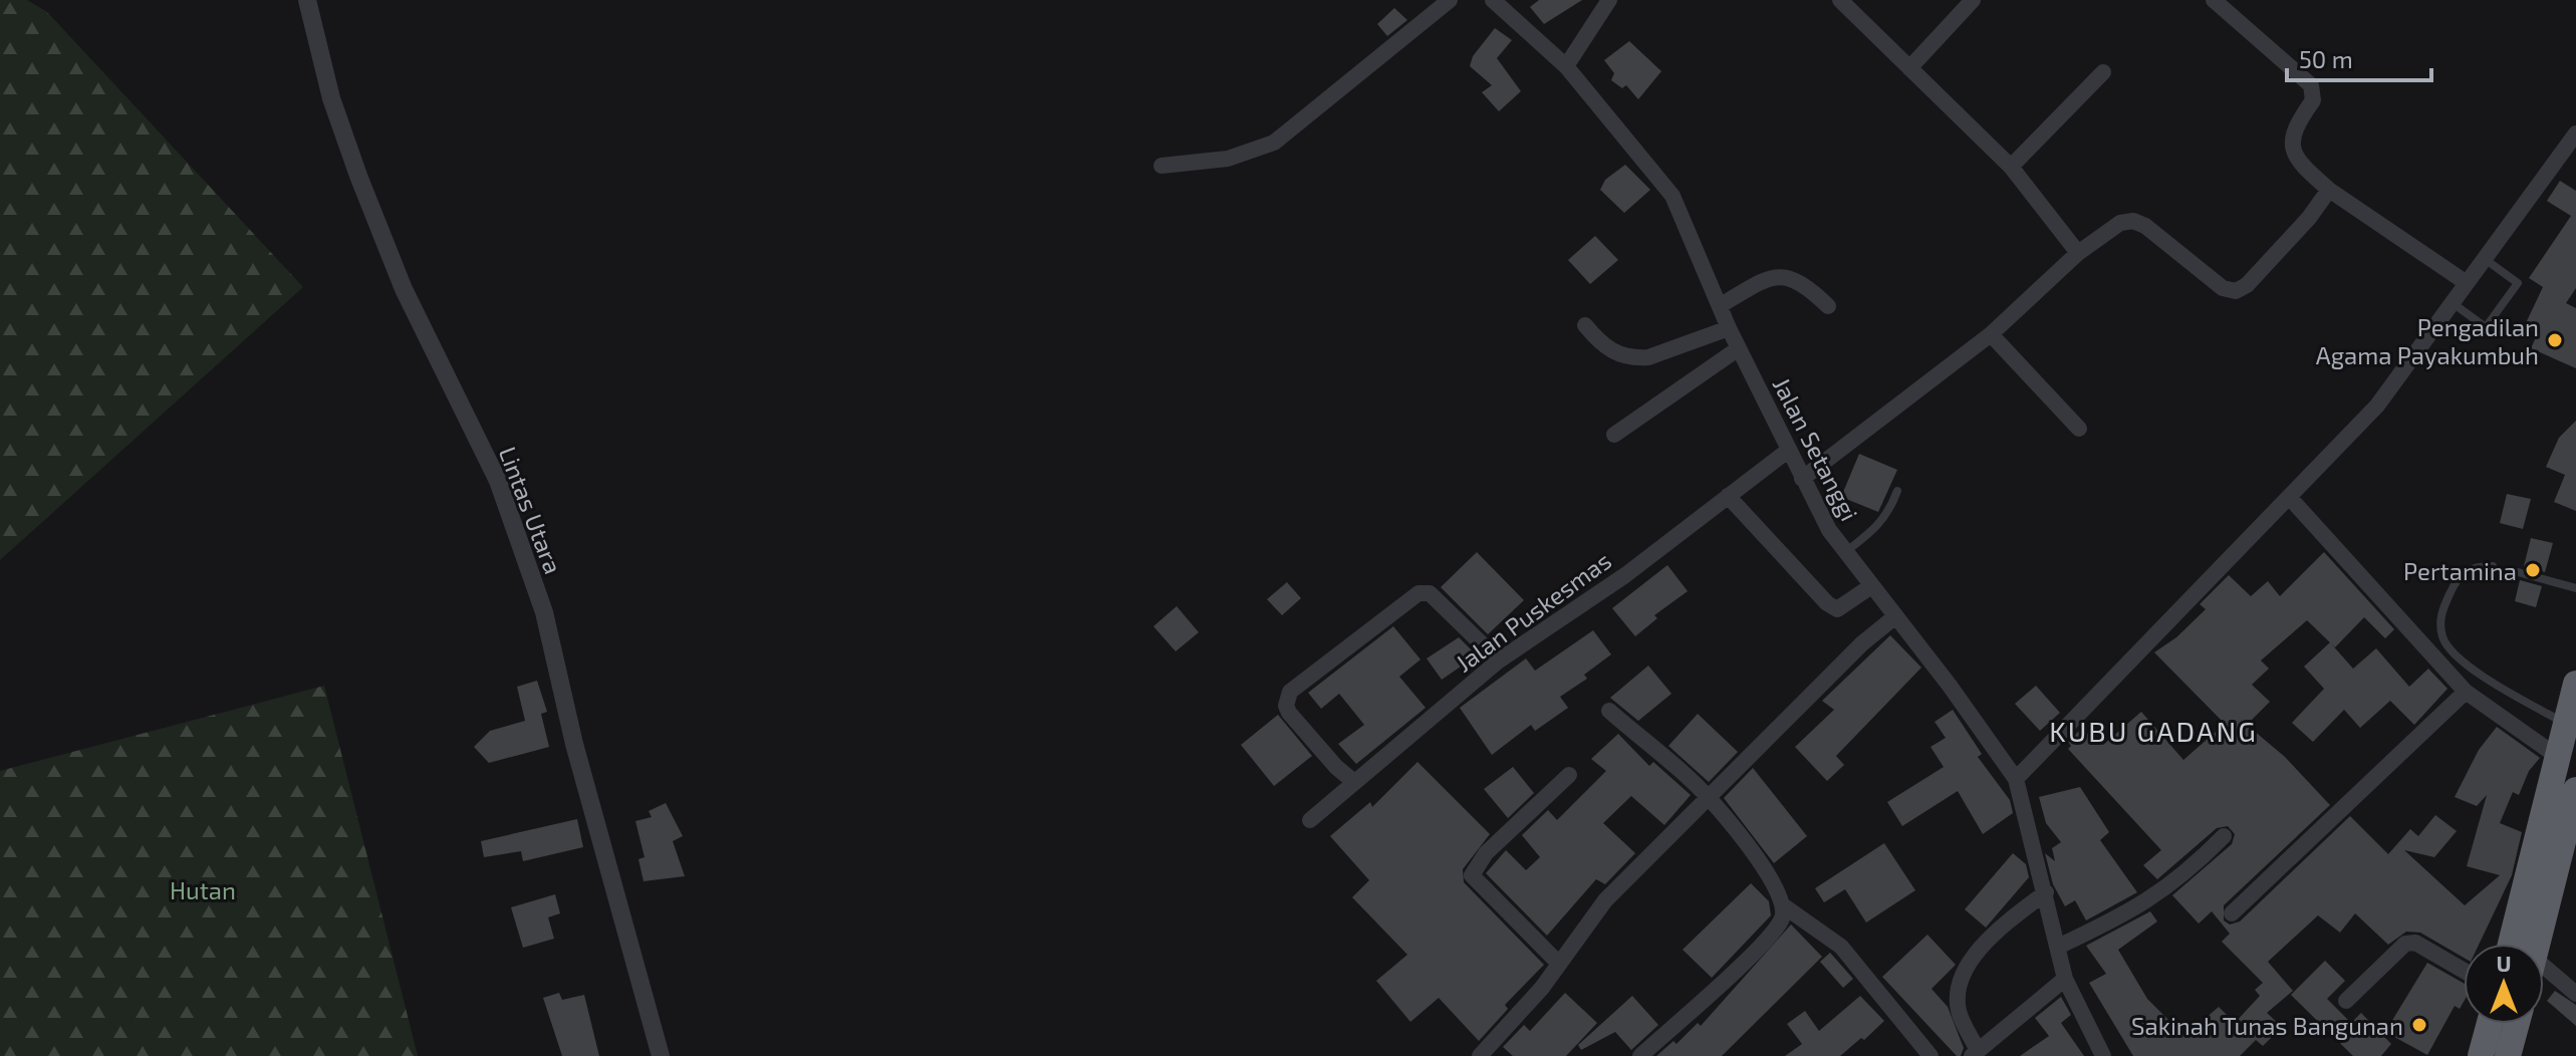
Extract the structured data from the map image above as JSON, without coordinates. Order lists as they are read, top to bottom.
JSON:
{
  "streets": {
    "street": ["Jalan Setanggi", "Lintas Utara", "Jalan Puskesmas"]
  },
  "crossings": [
    ["Jalan Setanggi", "Jalan Puskesmas"]
  ],
  "districts": ["KUBU GADANG"],
  "parks": ["Hutan"],
  "places": ["Pengadilan Agama Payakumbuh", "Pertamina", "Sakinah Tunas Bangunan"],
  "scale_bar": "50 m",
  "north": "top"
}
